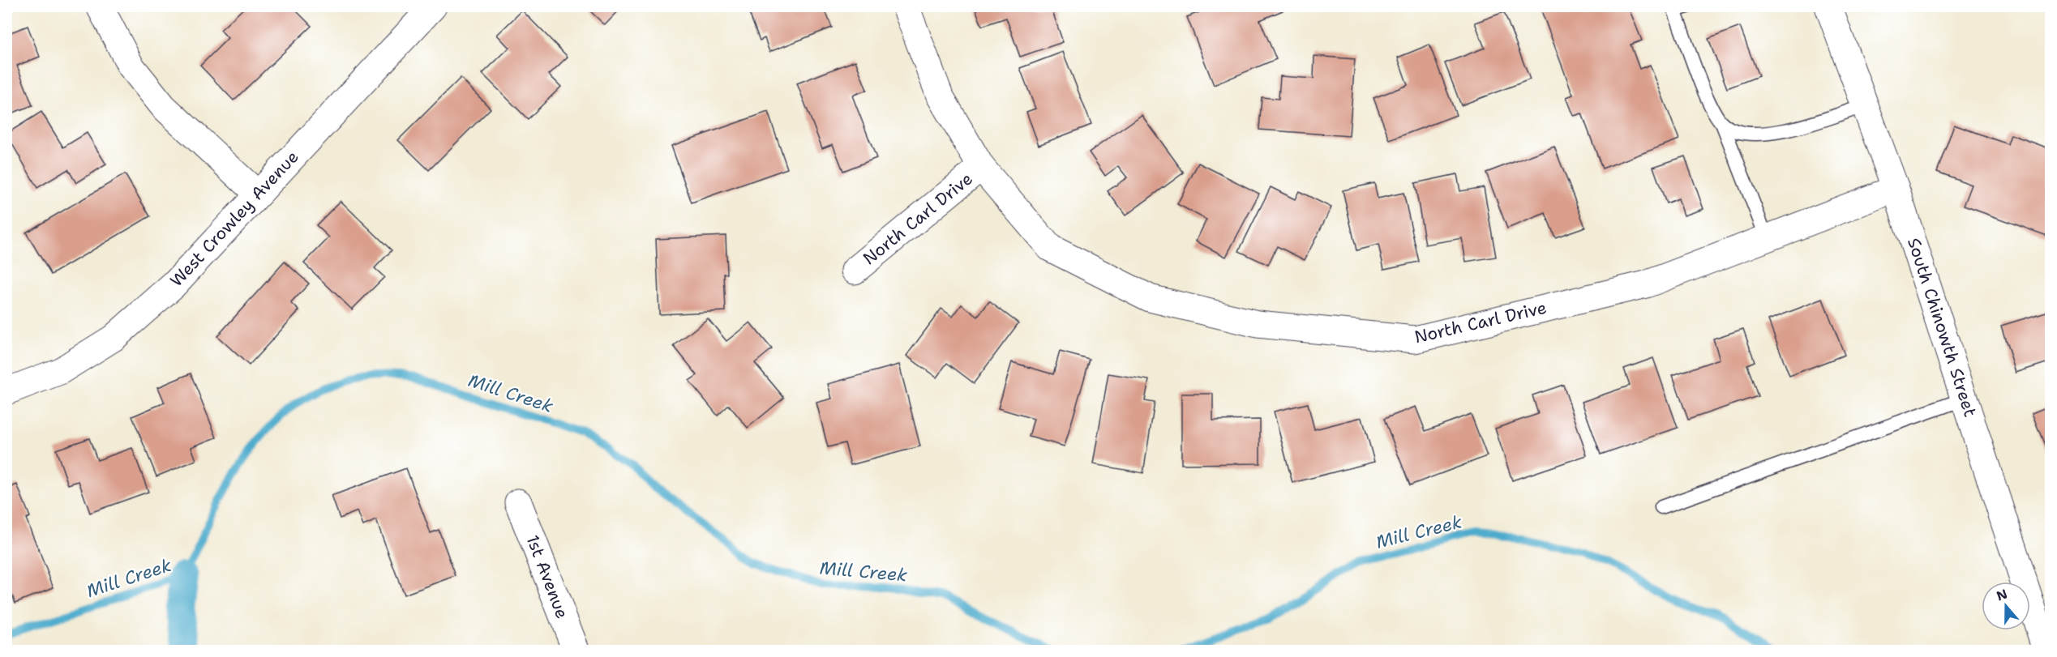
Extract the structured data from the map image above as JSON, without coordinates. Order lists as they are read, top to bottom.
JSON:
{
  "streets": {
    "street": [
      "West Crowley Avenue",
      "North Carl Drive",
      "South Chinowth Street",
      "1st Avenue"
    ]
  },
  "crossings": [
    ["North Carl Drive", "South Chinowth Street"]
  ],
  "water": ["Mill Creek"],
  "north": "top"
}
